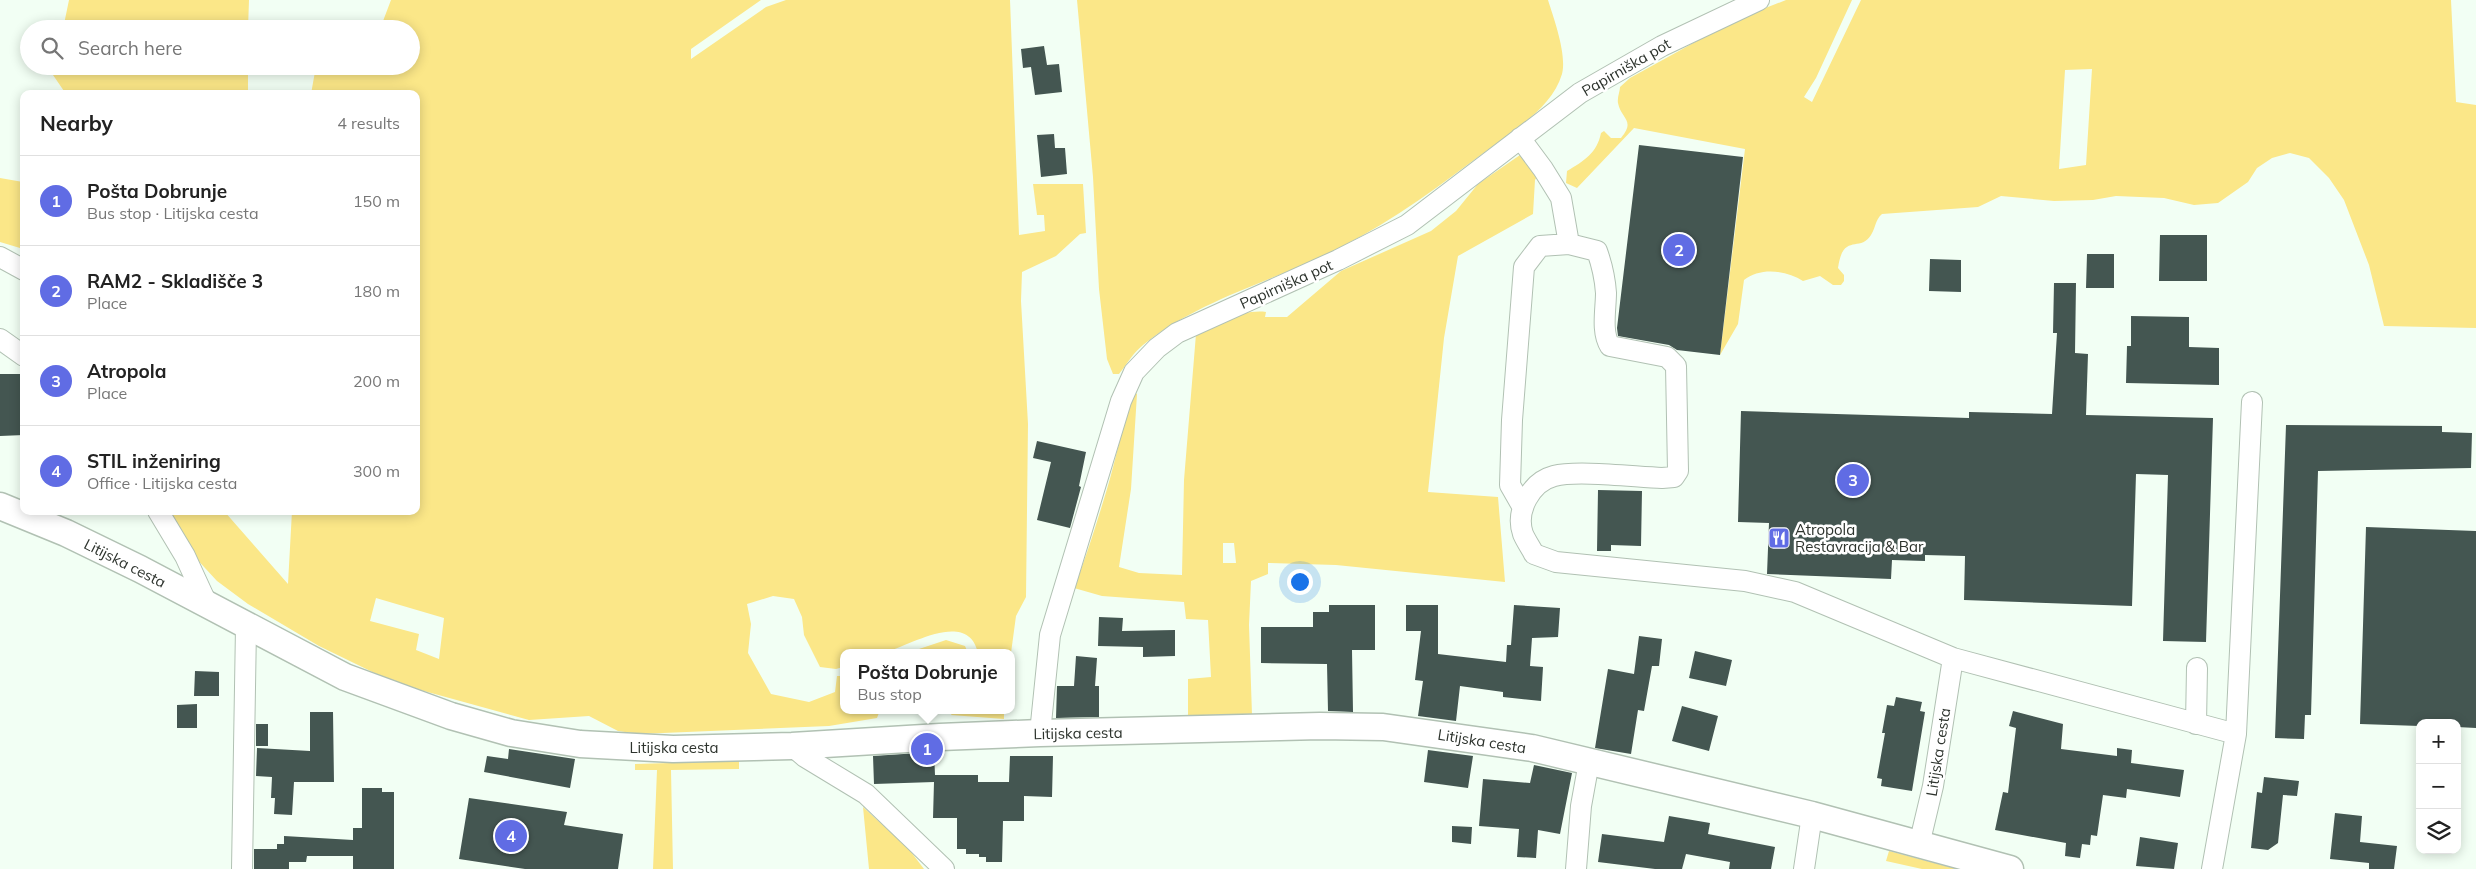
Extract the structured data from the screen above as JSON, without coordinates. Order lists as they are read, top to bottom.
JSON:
{
  "streets": {
    "main road": ["Litijska cesta"],
    "street": ["Papirniška pot"]
  },
  "crossings": [
    ["Papirniška pot", "Litijska cesta"]
  ],
  "places": {
    "restaurant": ["Atropola Restavracija & Bar"]
  },
  "page": {
    "search": "Search here",
    "heading": ["Nearby", "4 results"],
    "list": [
      {
        "mark": "1",
        "name": "Pošta Dobrunje",
        "note": "Bus stop · Litijska cesta",
        "value": "150 m"
      },
      {
        "mark": "2",
        "name": "RAM2 - Skladišče 3",
        "note": "Place",
        "value": "180 m"
      },
      {
        "mark": "3",
        "name": "Atropola",
        "note": "Place",
        "value": "200 m"
      },
      {
        "mark": "4",
        "name": "STIL inženiring",
        "note": "Office · Litijska cesta",
        "value": "300 m"
      }
    ],
    "pins": [
      "2",
      "3",
      "1",
      "4"
    ],
    "popup": ["Pošta Dobrunje", "Bus stop"],
    "map_buttons": ["+", "−"]
  }
}
